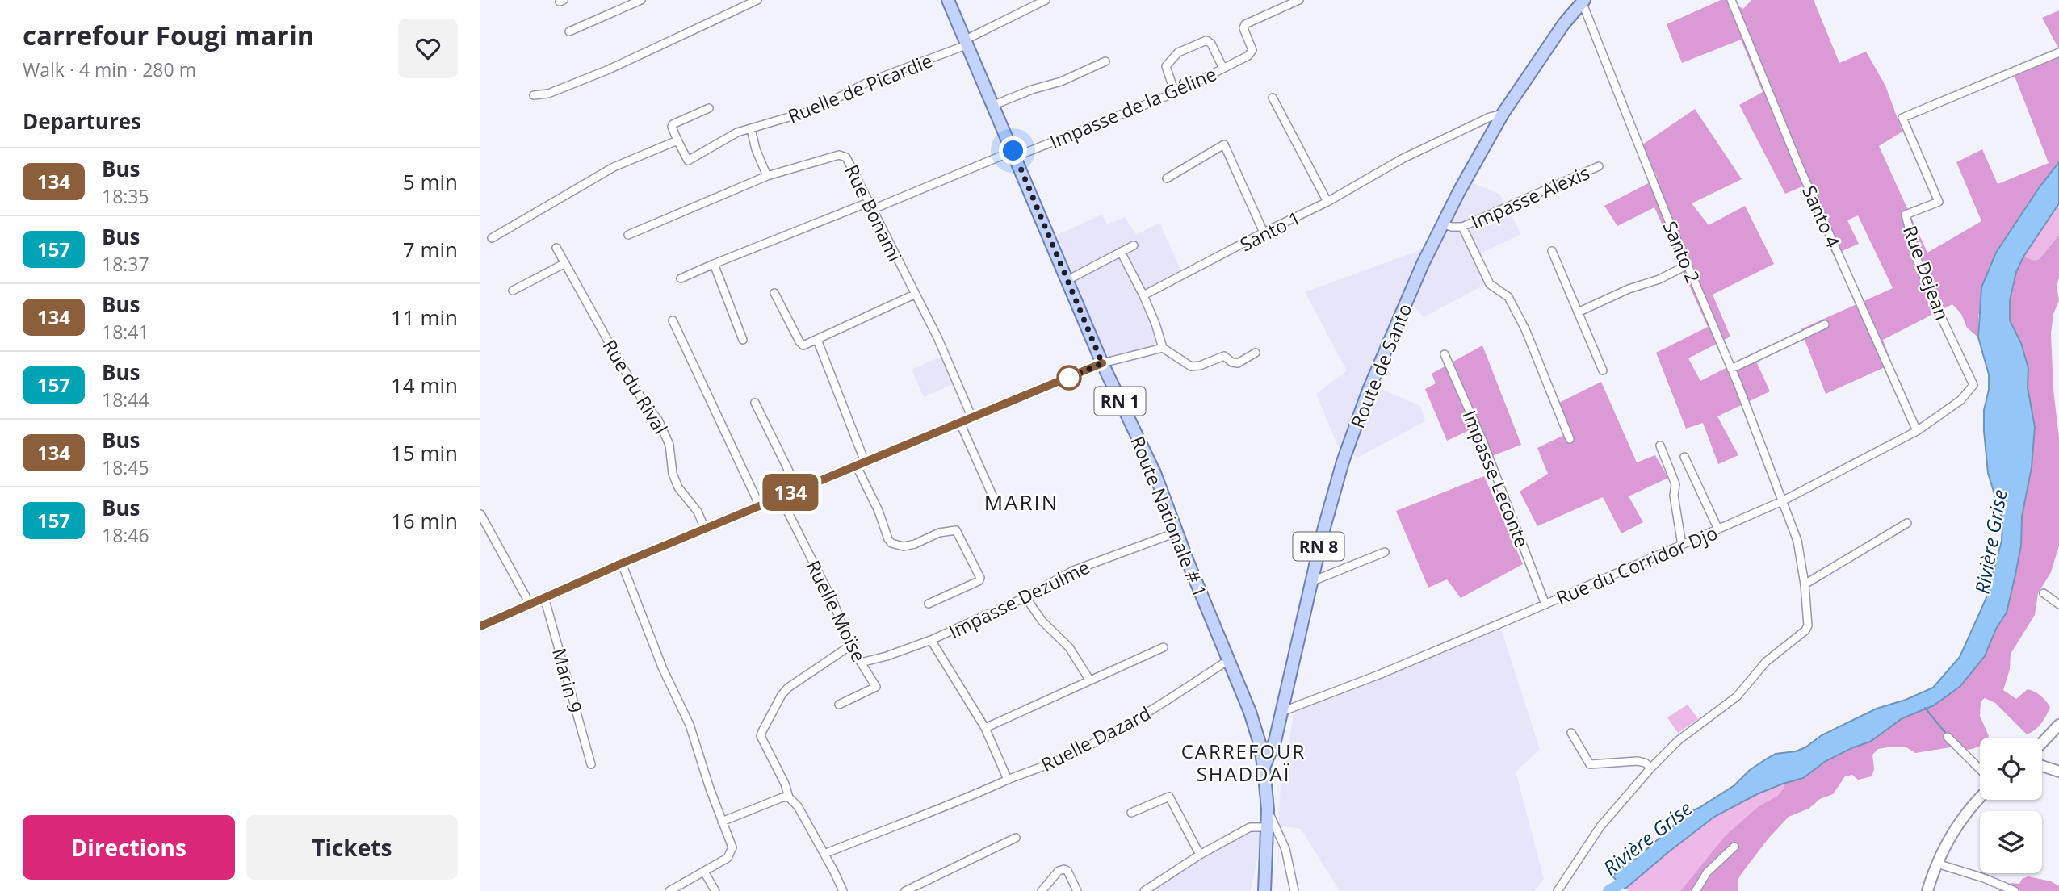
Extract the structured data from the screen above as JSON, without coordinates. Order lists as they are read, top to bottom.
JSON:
{
  "streets": {
    "main road": [
      "Route de Santo",
      "RN 1",
      "Route Nationale # 1",
      "RN 8"
    ],
    "street": [
      "Ruelle de Picardie",
      "Impasse de la Géline",
      "Impasse Alexis",
      "Rue Bonami",
      "Santo 4",
      "Santo 1",
      "Santo 2",
      "Rue Dejean",
      "Rue du Rival",
      "Impasse Leconte",
      "Rue du Corridor Djo",
      "Impasse Dezulme",
      "Ruelle Moïse",
      "Marin 9",
      "Ruelle Dazard"
    ]
  },
  "crossings": [
    ["Ruelle de Picardie", "Route Nationale # 1"],
    ["Impasse de la Géline", "Rue Bonami"],
    ["Impasse de la Géline", "Route Nationale # 1"],
    ["Impasse Alexis", "Route de Santo"],
    ["Santo 4", "Rue du Corridor Djo"],
    ["Santo 1", "Route de Santo"],
    ["Santo 2", "Route de Santo"],
    ["Santo 2", "Rue du Corridor Djo"],
    ["Rue Dejean", "Rue du Corridor Djo"],
    ["Route de Santo", "Route Nationale # 1"],
    ["Route de Santo", "Rue du Corridor Djo"],
    ["Impasse Leconte", "Rue du Corridor Djo"],
    ["Route Nationale # 1", "Impasse Dezulme"],
    ["Route Nationale # 1", "Ruelle Dazard"],
    ["Impasse Dezulme", "Ruelle Moïse"]
  ],
  "districts": ["MARIN", "CARREFOUR SHADDAÏ"],
  "water": ["Rivière Grise"],
  "lines": ["bus line 134"],
  "page": {
    "heading": [
      ["carrefour Fougi marin", "Walk · 4 min · 280 m"],
      "Departures"
    ],
    "on_map": "134",
    "list": [
      {
        "mark": "134",
        "name": "Bus",
        "note": "18:35",
        "value": "5 min"
      },
      {
        "mark": "157",
        "name": "Bus",
        "note": "18:37",
        "value": "7 min"
      },
      {
        "mark": "134",
        "name": "Bus",
        "note": "18:41",
        "value": "11 min"
      },
      {
        "mark": "157",
        "name": "Bus",
        "note": "18:44",
        "value": "14 min"
      },
      {
        "mark": "134",
        "name": "Bus",
        "note": "18:45",
        "value": "15 min"
      },
      {
        "mark": "157",
        "name": "Bus",
        "note": "18:46",
        "value": "16 min"
      }
    ],
    "buttons": ["Directions", "Tickets"]
  }
}
